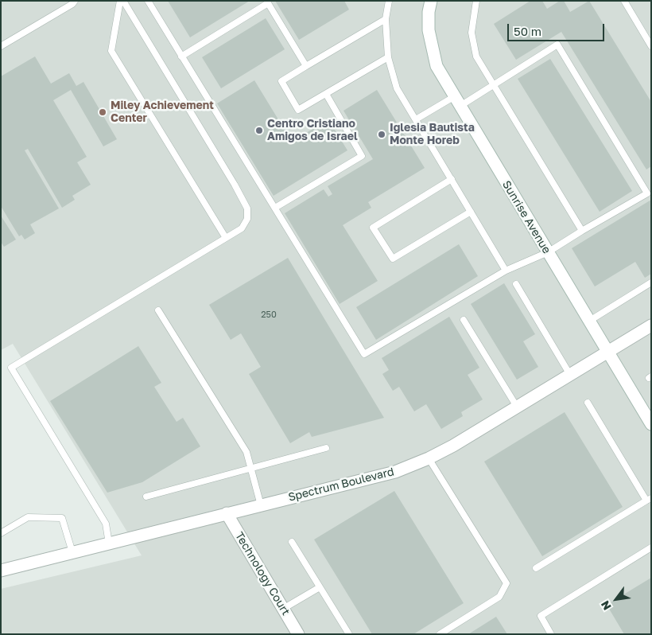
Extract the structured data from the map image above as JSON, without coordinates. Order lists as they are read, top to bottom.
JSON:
{
  "streets": {
    "street": ["Sunrise Avenue", "Spectrum Boulevard", "Technology Court"]
  },
  "crossings": [
    ["Sunrise Avenue", "Spectrum Boulevard"],
    ["Spectrum Boulevard", "Technology Court"]
  ],
  "places": ["Miley Achievement Center", "Centro Cristiano Amigos de Israel", "Iglesia Bautista Monte Horeb"],
  "house_numbers": ["250"],
  "scale_bar": "50 m",
  "north": "bottom left"
}
